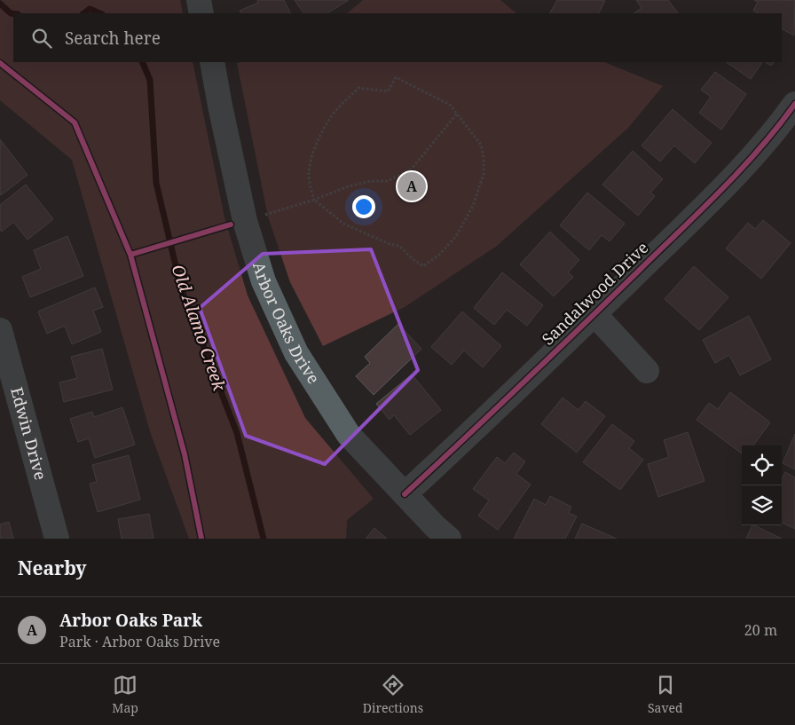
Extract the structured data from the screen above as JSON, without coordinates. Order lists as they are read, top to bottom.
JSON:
{
  "streets": {
    "street": ["Sandalwood Drive", "Arbor Oaks Drive", "Edwin Drive"]
  },
  "crossings": [
    ["Sandalwood Drive", "Arbor Oaks Drive"]
  ],
  "water": ["Old Alamo Creek"],
  "page": {
    "search": "Search here",
    "pins": "A",
    "heading": "Nearby",
    "list": [
      {
        "mark": "A",
        "name": "Arbor Oaks Park",
        "note": "Park · Arbor Oaks Drive",
        "value": "20 m"
      }
    ],
    "nav": ["Map", "Directions", "Saved"]
  }
}
